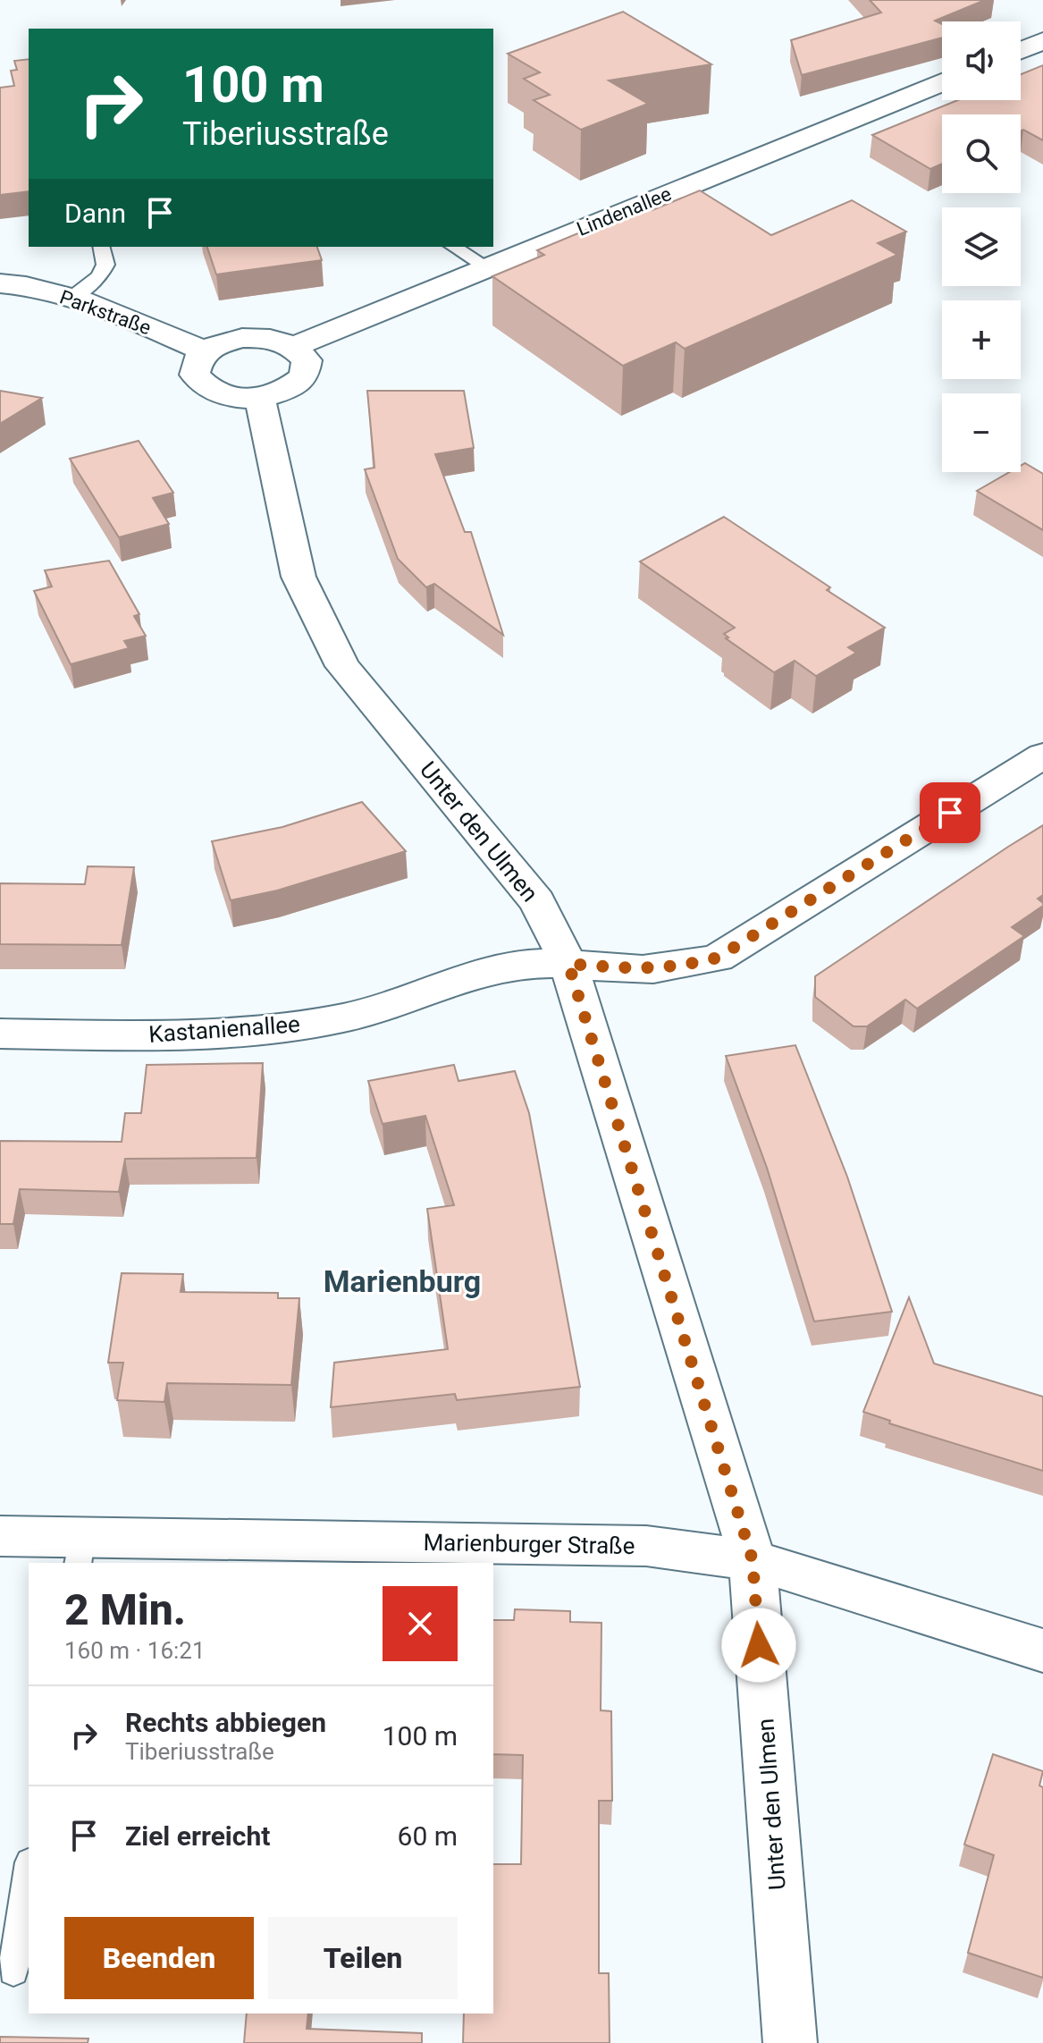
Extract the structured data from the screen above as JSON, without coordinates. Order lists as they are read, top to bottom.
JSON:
{
  "streets": {
    "street": [
      "Lindenallee",
      "Parkstraße",
      "Unter den Ulmen",
      "Kastanienallee",
      "Marienburger Straße"
    ]
  },
  "crossings": [
    ["Unter den Ulmen", "Kastanienallee"],
    ["Unter den Ulmen", "Marienburger Straße"]
  ],
  "districts": ["Marienburg"],
  "page": {
    "map_buttons": ["+", "−"],
    "turn": ["100 m", "Tiberiusstraße"],
    "then": "Dann",
    "heading": ["2 Min.", "160 m · 16:21"],
    "list": [
      {
        "name": "Rechts abbiegen",
        "note": "Tiberiusstraße",
        "value": "100 m"
      },
      {
        "name": "Ziel erreicht",
        "value": "60 m"
      }
    ],
    "buttons": ["Beenden", "Teilen"]
  }
}
